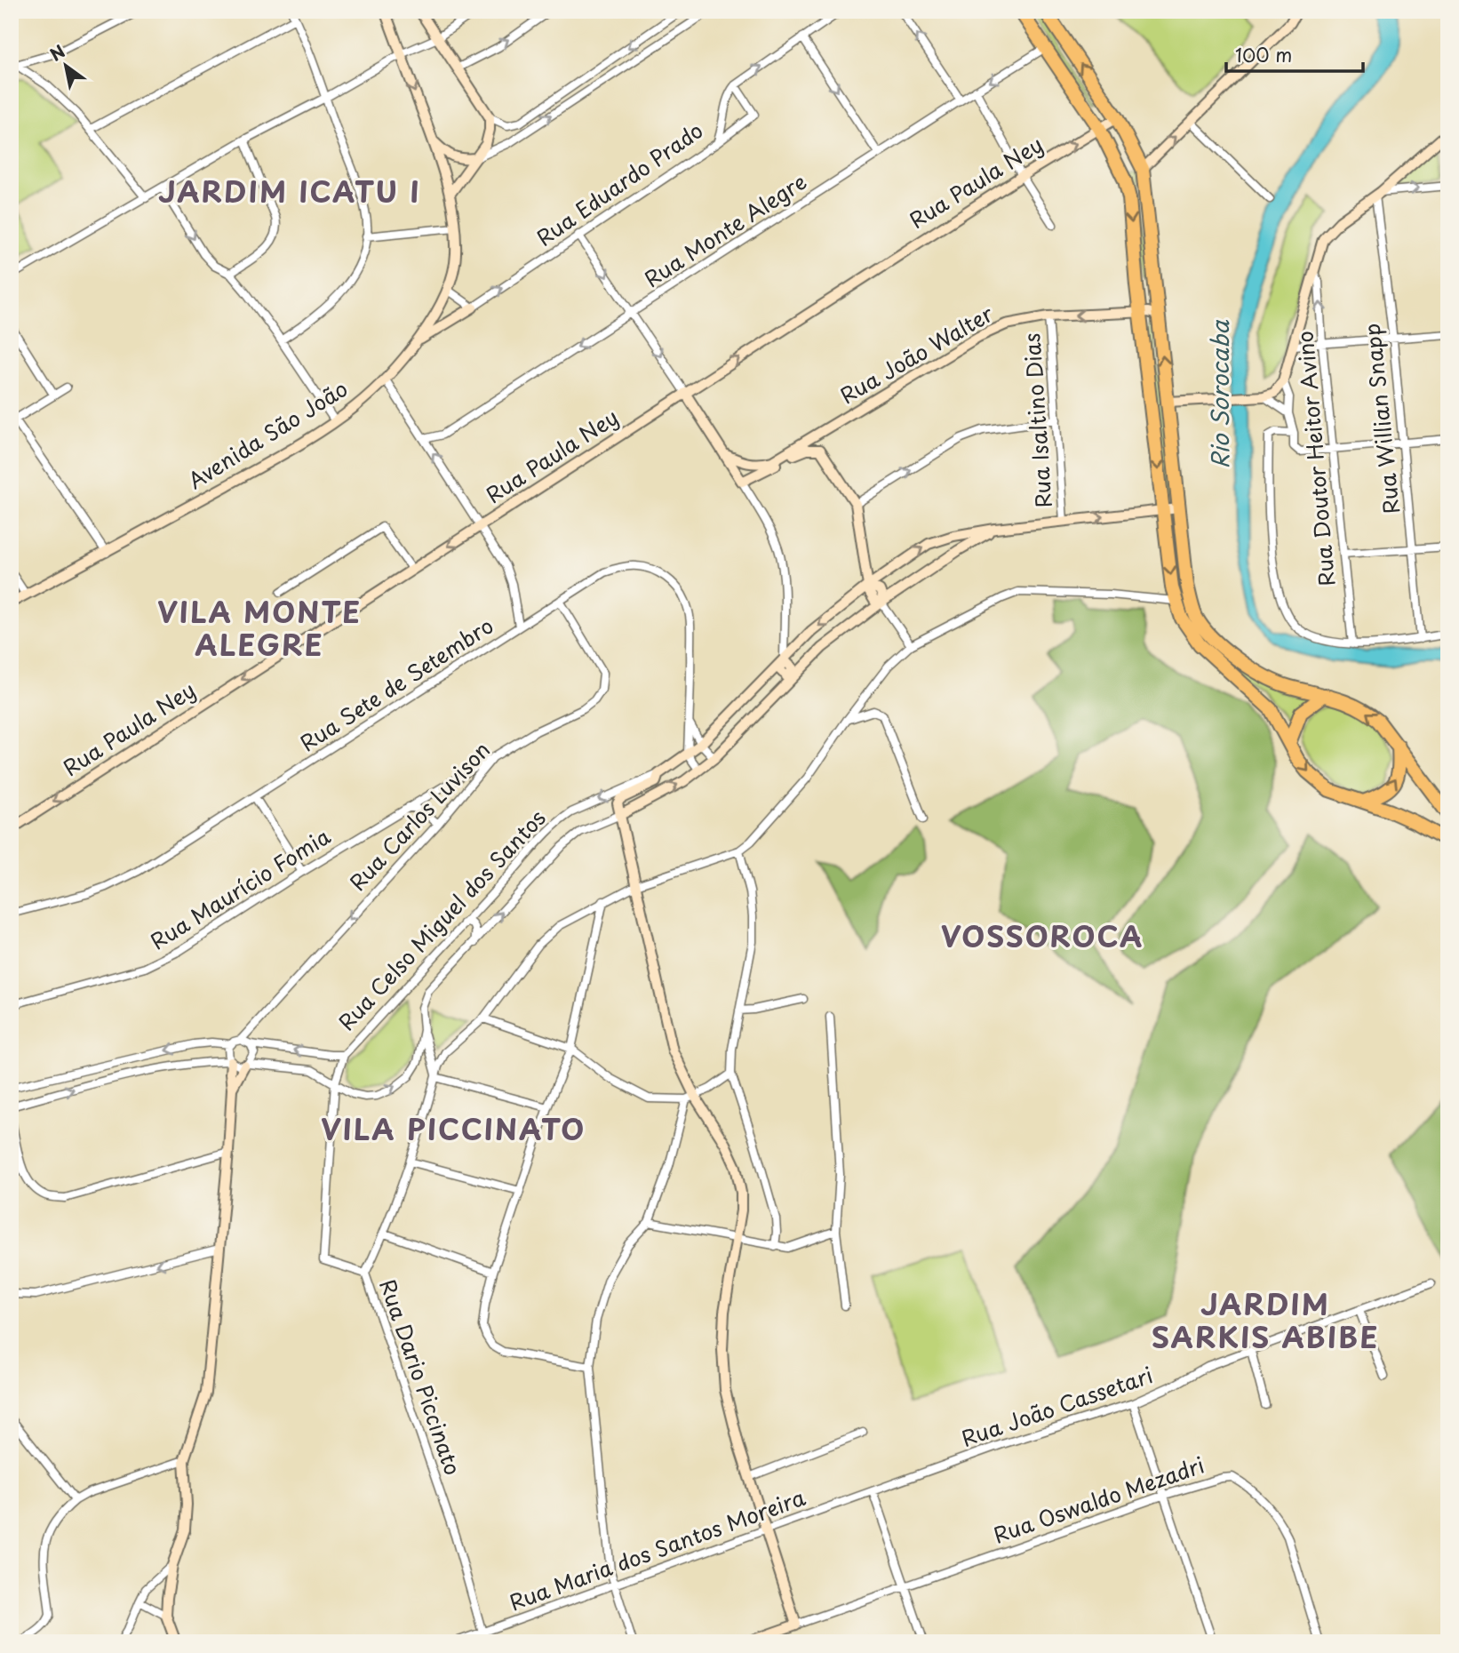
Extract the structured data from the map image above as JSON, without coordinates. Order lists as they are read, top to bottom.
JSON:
{
  "streets": {
    "main road": [
      "Rua Paula Ney",
      "Rua João Walter",
      "Avenida São João",
      "Rua Celso Miguel dos Santos"
    ],
    "street": [
      "Rua Eduardo Prado",
      "Rua Monte Alegre",
      "Rua Willian Snapp",
      "Rua Isaltino Dias",
      "Rua Doutor Heitor Avino",
      "Rua Sete de Setembro",
      "Rua Carlos Luvison",
      "Rua Maurício Fomia",
      "Rua Dario Piccinato",
      "Rua João Cassetari",
      "Rua Oswaldo Mezadri",
      "Rua Maria dos Santos Moreira"
    ]
  },
  "crossings": [
    ["Rua João Walter", "Rua Isaltino Dias"],
    ["Rua Isaltino Dias", "Rua Celso Miguel dos Santos"],
    ["Rua Sete de Setembro", "Rua Carlos Luvison"],
    ["Rua Sete de Setembro", "Rua Celso Miguel dos Santos"],
    ["Rua Carlos Luvison", "Rua Maurício Fomia"],
    ["Rua Carlos Luvison", "Rua Celso Miguel dos Santos"],
    ["Rua Dario Piccinato", "Rua Maria dos Santos Moreira"],
    ["Rua João Cassetari", "Rua Maria dos Santos Moreira"]
  ],
  "one_way": ["Rua Eduardo Prado", "Rua Monte Alegre", "Rua Carlos Luvison"],
  "districts": [
    "JARDIM ICATU I",
    "VILA MONTE ALEGRE",
    "VOSSOROCA",
    "VILA PICCINATO",
    "JARDIM SARKIS ABIBE"
  ],
  "water": ["Rio Sorocaba"],
  "scale_bar": "100 m",
  "north": "top left"
}
